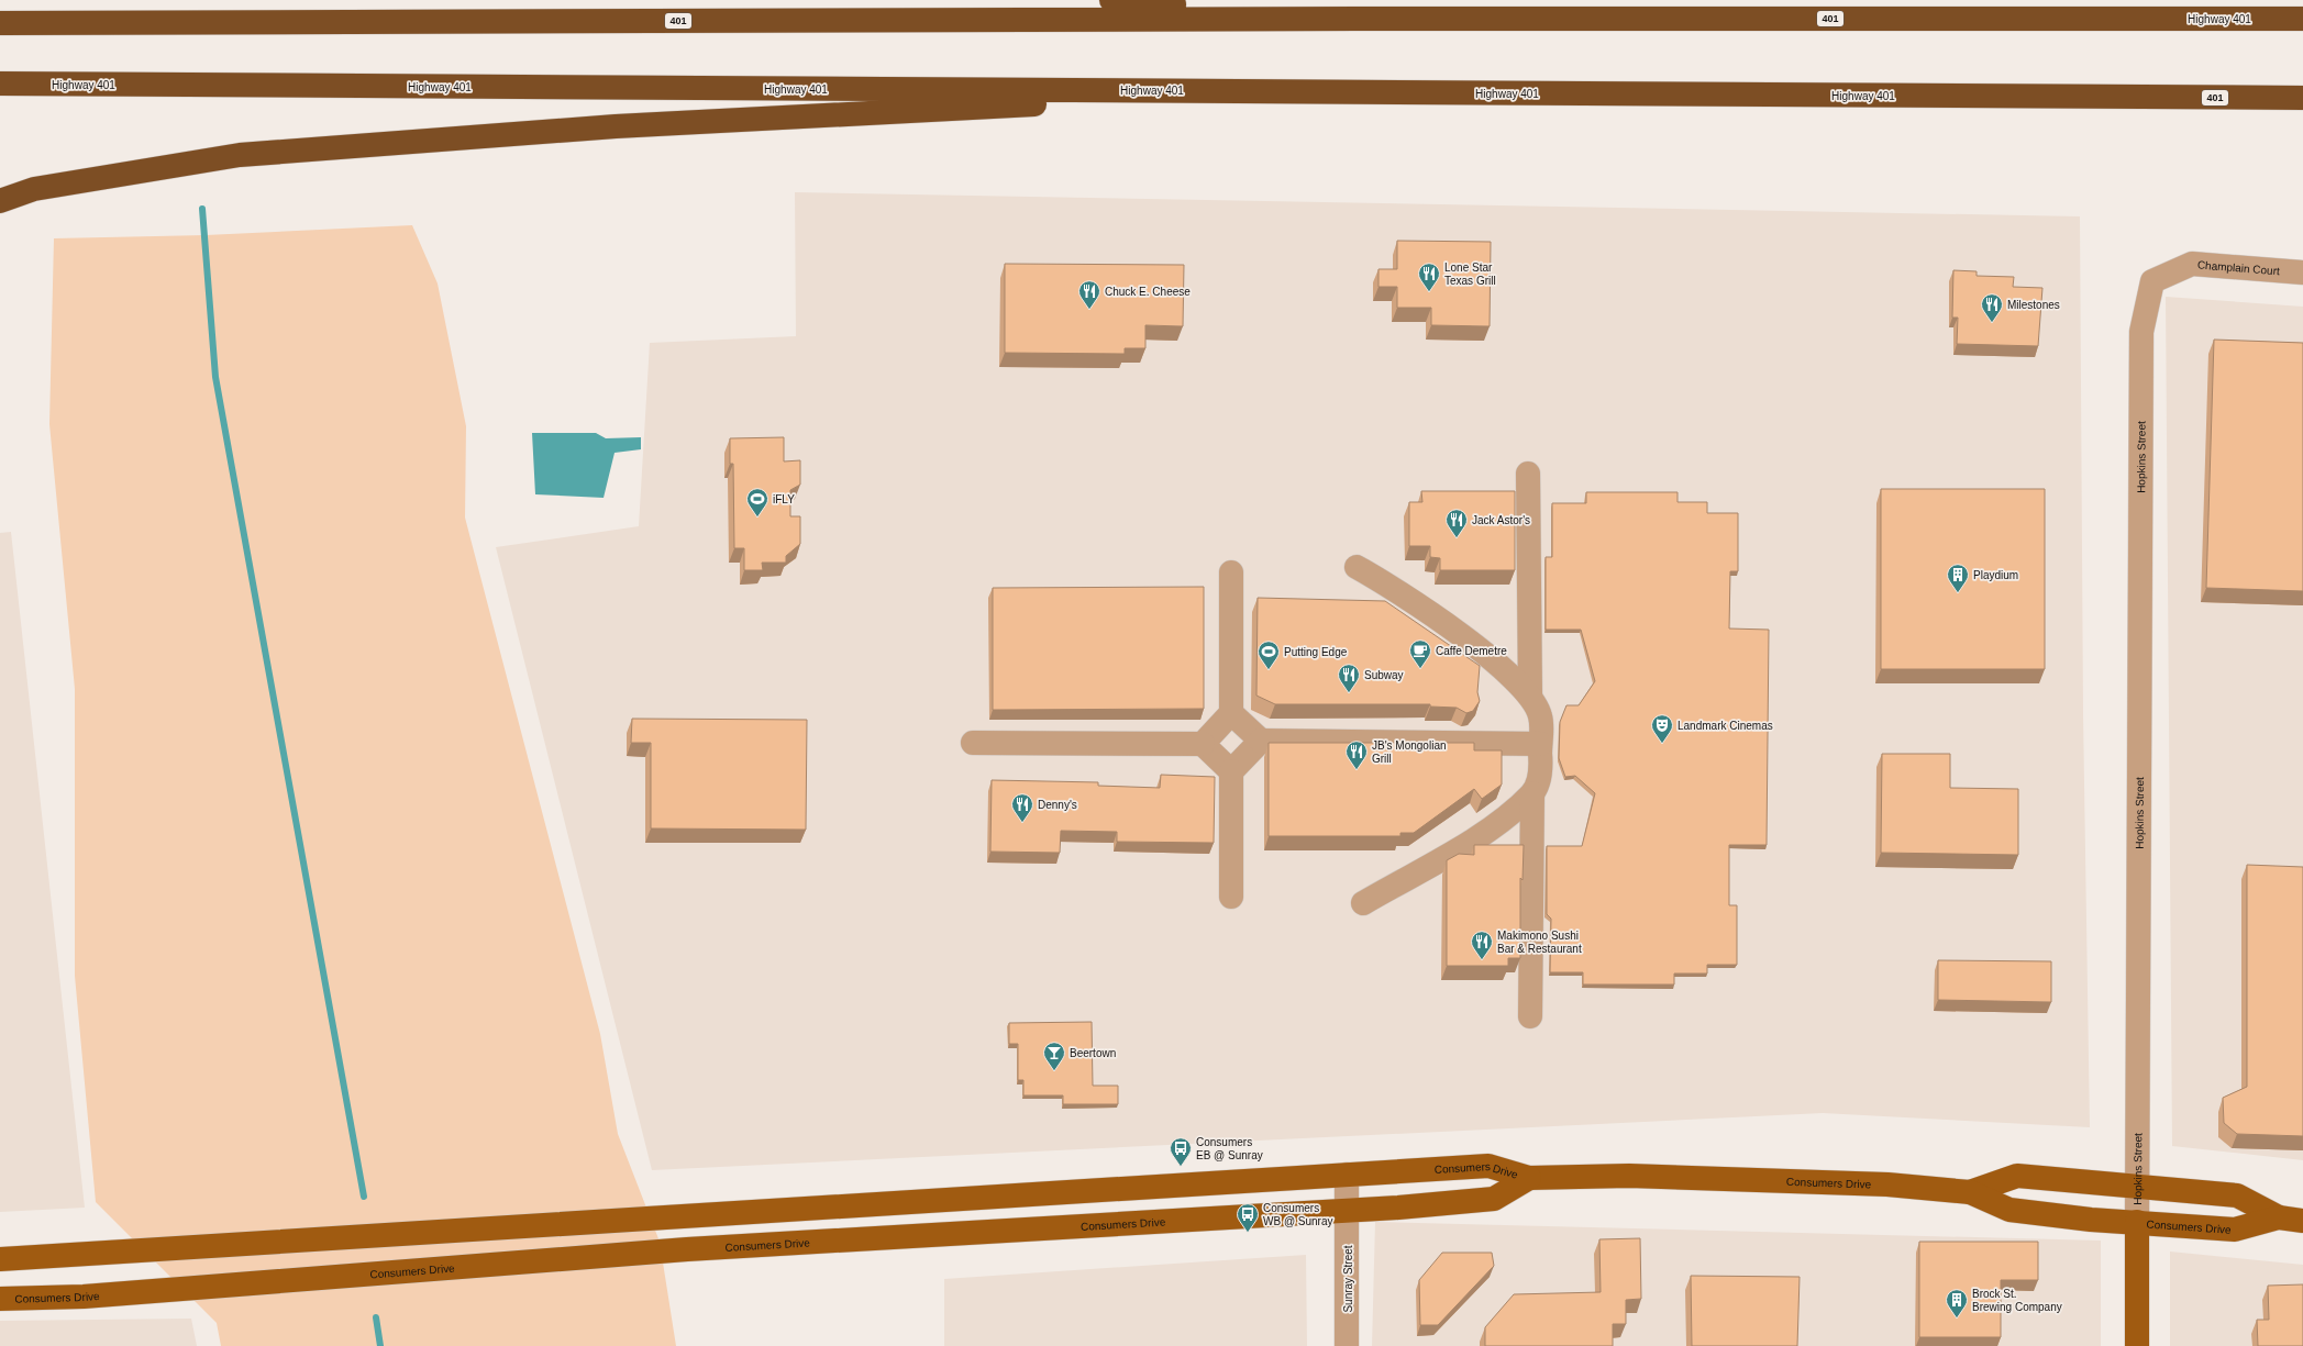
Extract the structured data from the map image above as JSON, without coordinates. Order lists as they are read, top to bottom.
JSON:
{
  "streets": {
    "highway": ["401", "Highway 401"],
    "main road": ["Hopkins Street", "Consumers Drive"],
    "street": ["Champlain Court", "Sunray Street"]
  },
  "crossings": [
    ["Champlain Court", "Hopkins Street"],
    ["Hopkins Street", "Consumers Drive"],
    ["Consumers Drive", "Sunray Street"]
  ],
  "places": {
    "restaurant": [
      "Lone Star Texas Grill",
      "Chuck E. Cheese",
      "Milestones",
      "Jack Astor's",
      "Subway",
      "JB's Mongolian Grill",
      "Denny's",
      "Makimono Sushi Bar & Restaurant"
    ],
    "sports": ["iFLY", "Putting Edge"],
    "building": ["Playdium", "Brock St. Brewing Company"],
    "cafe": ["Caffe Demetre"],
    "theatre": ["Landmark Cinemas"],
    "bar": ["Beertown"],
    "bus stop": ["Consumers EB @ Sunray", "Consumers WB @ Sunray"]
  }
}
